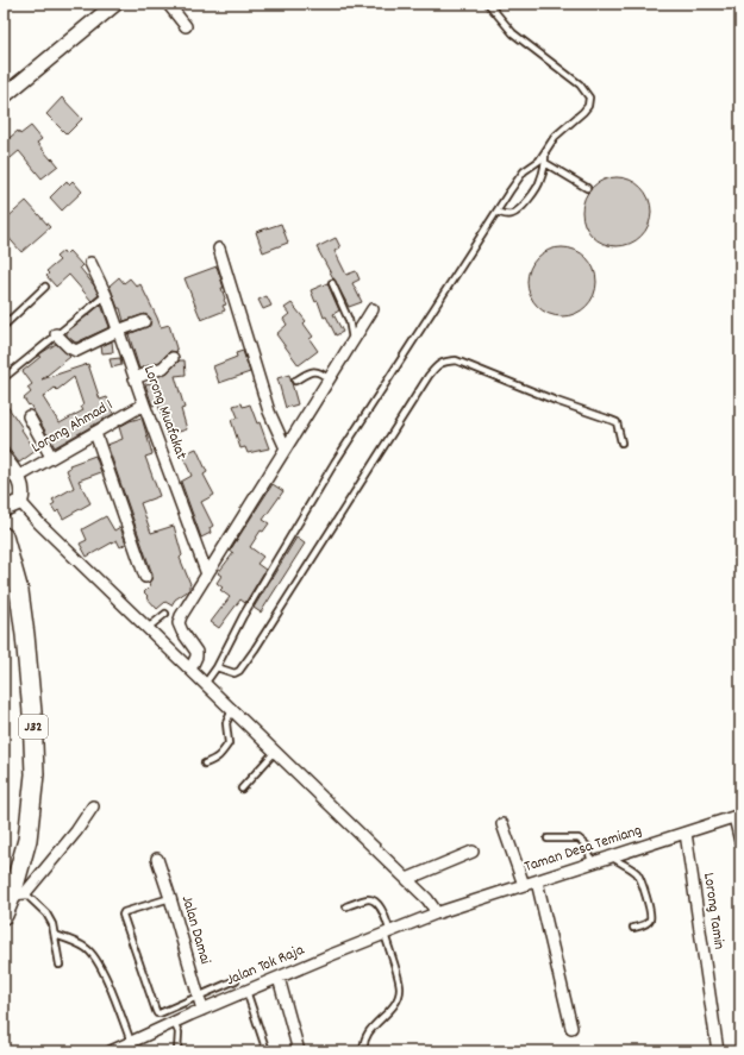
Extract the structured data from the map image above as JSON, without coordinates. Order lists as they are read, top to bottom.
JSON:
{
  "streets": {
    "main road": ["J32"],
    "street": [
      "Lorong Muafakat",
      "Lorong Ahmad 1",
      "Taman Desa Temiang",
      "Lorong Tamin",
      "Jalan Damai",
      "Jalan Tok Raja"
    ]
  },
  "crossings": [
    ["Lorong Muafakat", "Lorong Ahmad 1"],
    ["Taman Desa Temiang", "Lorong Tamin"],
    ["Taman Desa Temiang", "Jalan Tok Raja"],
    ["Jalan Damai", "Jalan Tok Raja"]
  ]
}
